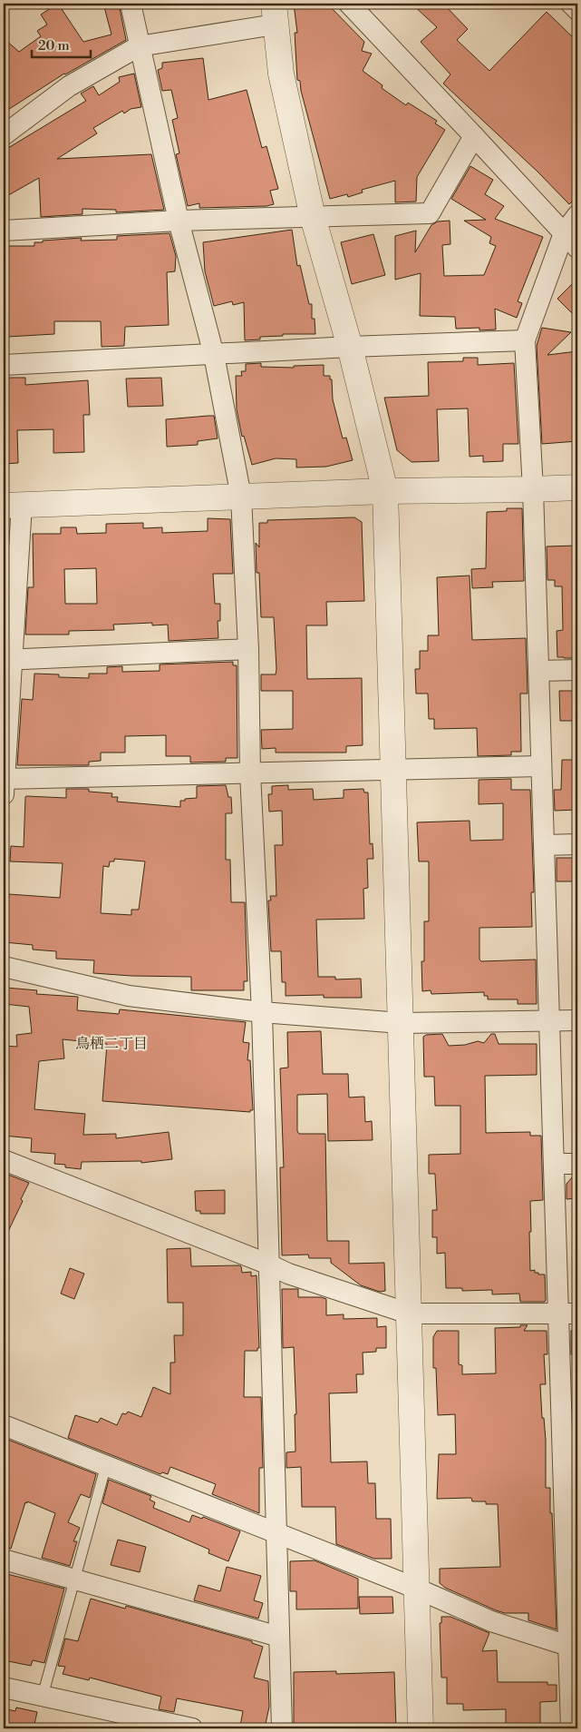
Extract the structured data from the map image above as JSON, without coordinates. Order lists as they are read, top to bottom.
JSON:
{
  "districts": ["鳥栖二丁目"],
  "scale_bar": "20 m"
}
